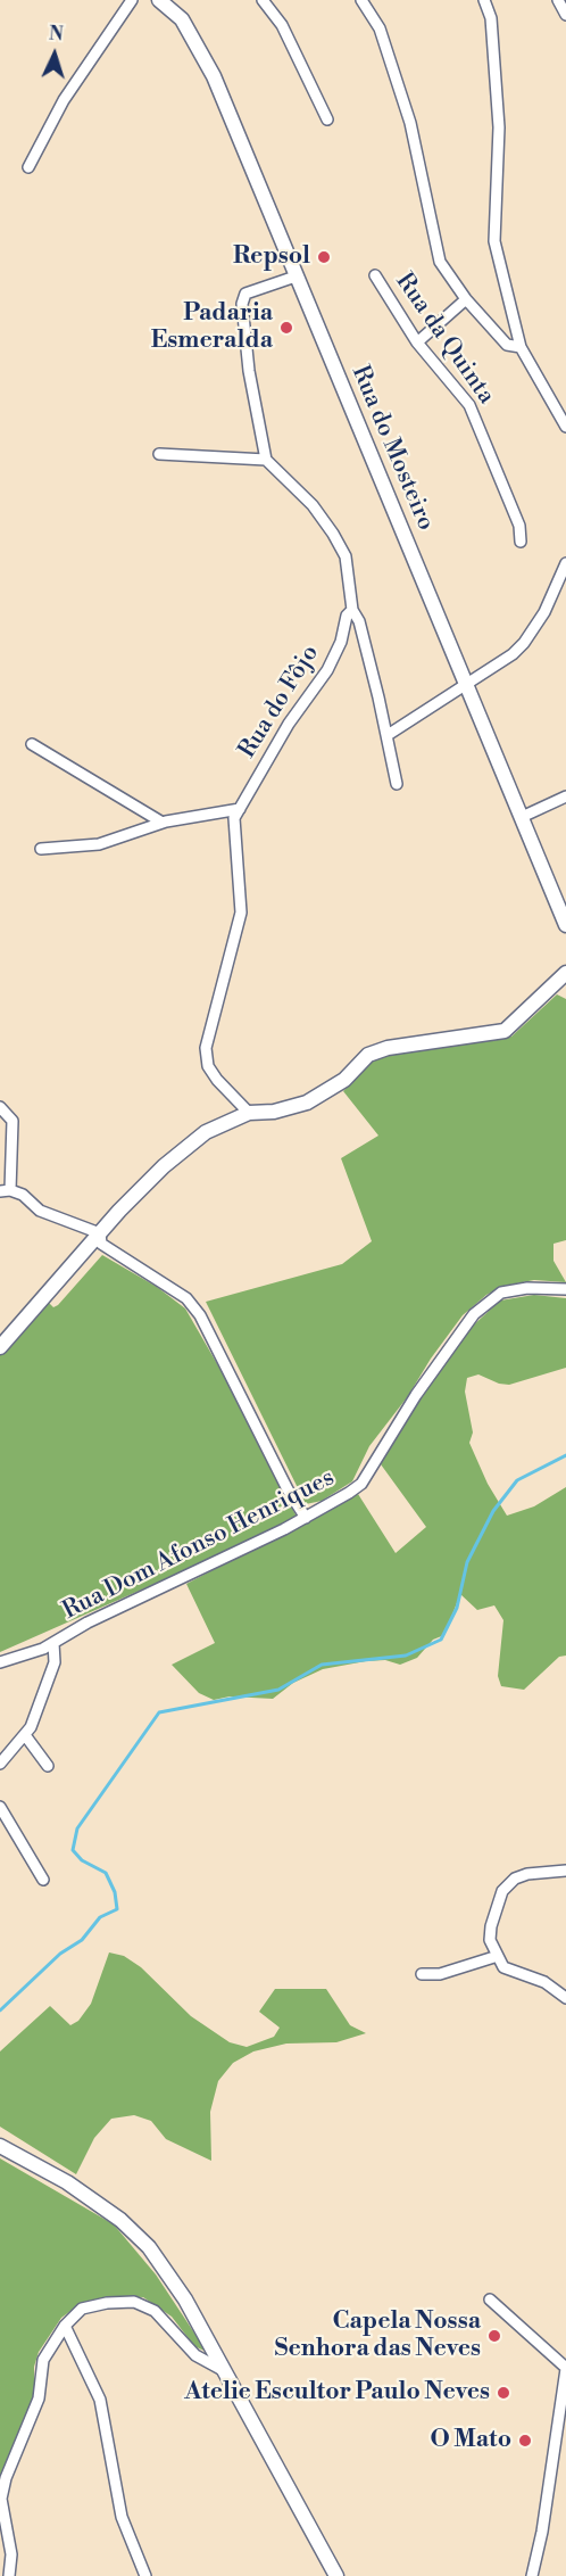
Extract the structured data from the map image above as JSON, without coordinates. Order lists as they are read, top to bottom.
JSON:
{
  "streets": {
    "street": [
      "Rua da Quinta",
      "Rua do Mosteiro",
      "Rua do Fôjo",
      "Rua Dom Afonso Henriques"
    ]
  },
  "places": [
    "Repsol",
    "Padaria Esmeralda",
    "Capela Nossa Senhora das Neves",
    "Atelie Escultor Paulo Neves",
    "O Mato"
  ],
  "north": "top"
}
